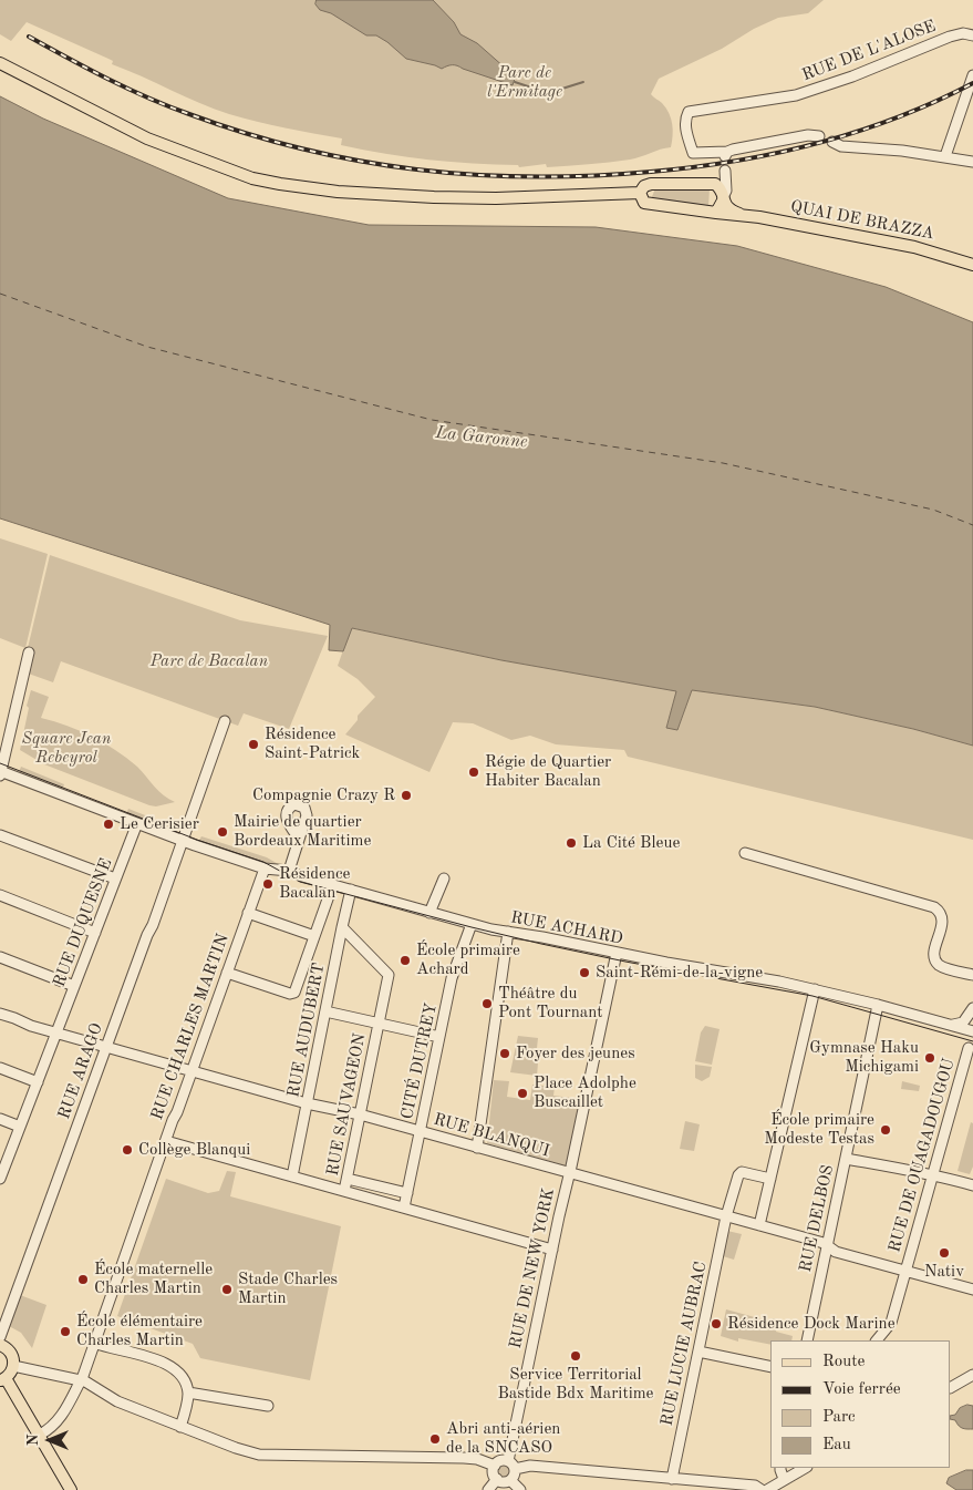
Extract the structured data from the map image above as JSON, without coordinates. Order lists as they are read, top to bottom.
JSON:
{
  "streets": {
    "main road": ["QUAI DE BRAZZA"],
    "street": [
      "RUE DE L'ALOSE",
      "RUE DUQUESNE",
      "RUE ACHARD",
      "RUE CHARLES MARTIN",
      "RUE AUDUBERT",
      "CITÉ DUTREY",
      "RUE ARAGO",
      "RUE SAUVAGEON",
      "RUE BLANQUI",
      "RUE DE OUAGADOUGOU",
      "RUE DELBOS",
      "RUE DE NEW YORK",
      "RUE LUCIE AUBRAC"
    ]
  },
  "crossings": [
    ["RUE DUQUESNE", "RUE ACHARD"],
    ["RUE DUQUESNE", "RUE BLANQUI"],
    ["RUE ACHARD", "RUE CHARLES MARTIN"],
    ["RUE ACHARD", "RUE AUDUBERT"],
    ["RUE ACHARD", "CITÉ DUTREY"],
    ["RUE ACHARD", "RUE ARAGO"],
    ["RUE ACHARD", "RUE DELBOS"],
    ["RUE ACHARD", "RUE DE NEW YORK"],
    ["RUE CHARLES MARTIN", "RUE BLANQUI"],
    ["RUE AUDUBERT", "RUE SAUVAGEON"],
    ["RUE AUDUBERT", "RUE BLANQUI"],
    ["CITÉ DUTREY", "RUE BLANQUI"],
    ["RUE ARAGO", "RUE BLANQUI"],
    ["RUE SAUVAGEON", "RUE BLANQUI"],
    ["RUE BLANQUI", "RUE DE OUAGADOUGOU"],
    ["RUE BLANQUI", "RUE DELBOS"],
    ["RUE BLANQUI", "RUE DE NEW YORK"],
    ["RUE BLANQUI", "RUE LUCIE AUBRAC"]
  ],
  "water": ["La Garonne"],
  "parks": ["Parc de l'Ermitage", "Parc de Bacalan", "Square Jean Rebeyrol"],
  "places": [
    "Résidence Saint-Patrick",
    "Régie de Quartier Habiter Bacalan",
    "Compagnie Crazy R",
    "Le Cerisier",
    "Mairie de quartier Bordeaux Maritime",
    "La Cité Bleue",
    "Résidence Bacalan",
    "École primaire Achard",
    "Saint-Rémi-de-la-vigne",
    "Théâtre du Pont Tournant",
    "Foyer des jeunes",
    "Gymnase Haku Michigami",
    "Place Adolphe Buscaillet",
    "École primaire Modeste Testas",
    "Collège Blanqui",
    "Nativ",
    "École maternelle Charles Martin",
    "Stade Charles Martin",
    "Résidence Dock Marine",
    "École élémentaire Charles Martin",
    "Service Territorial Bastide Bdx Maritime",
    "Abri anti-aérien de la SNCASO"
  ],
  "legend": [
    "Route",
    "Voie ferrée",
    "Parc",
    "Eau"
  ],
  "north": "left"
}
